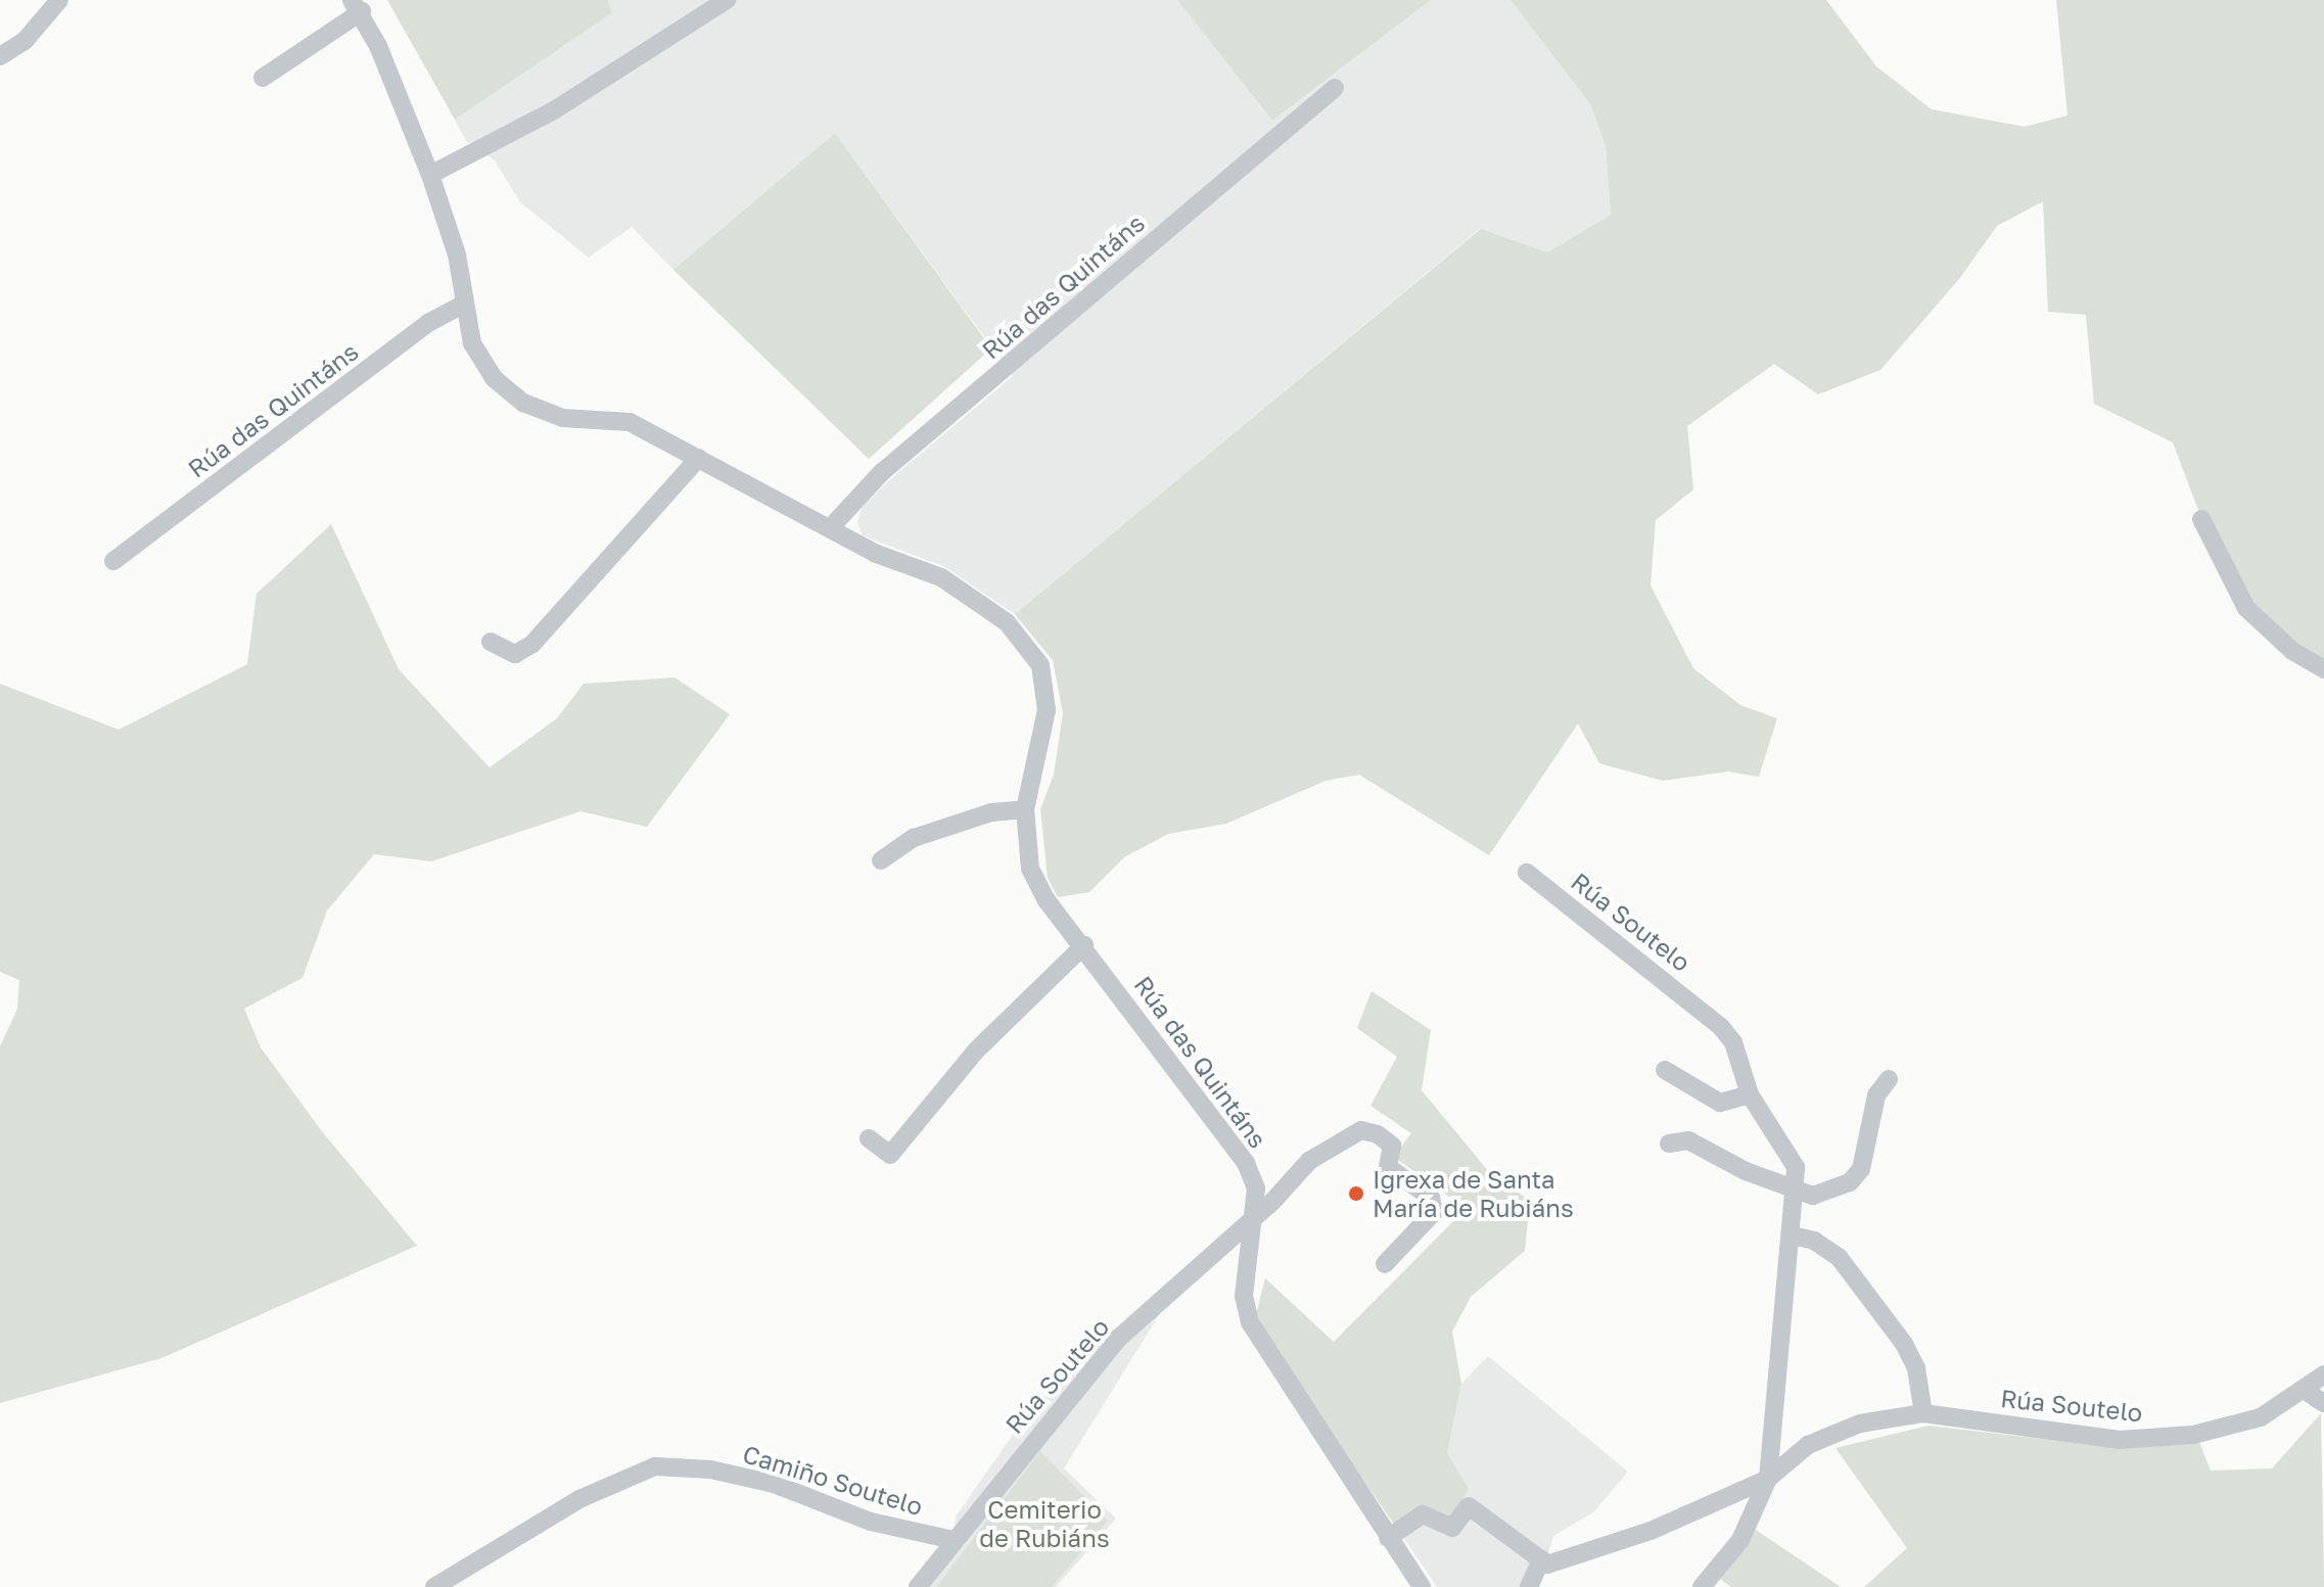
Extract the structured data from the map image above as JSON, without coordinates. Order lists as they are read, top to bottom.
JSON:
{
  "streets": {
    "street": ["Rúa das Quintáns", "Rúa Soutelo", "Camiño Soutelo"]
  },
  "crossings": [
    ["Rúa das Quintáns", "Rúa Soutelo"],
    ["Rúa Soutelo", "Camiño Soutelo"]
  ],
  "parks": ["Cemiterio de Rubiáns"],
  "places": ["Igrexa de Santa María de Rubiáns"]
}
